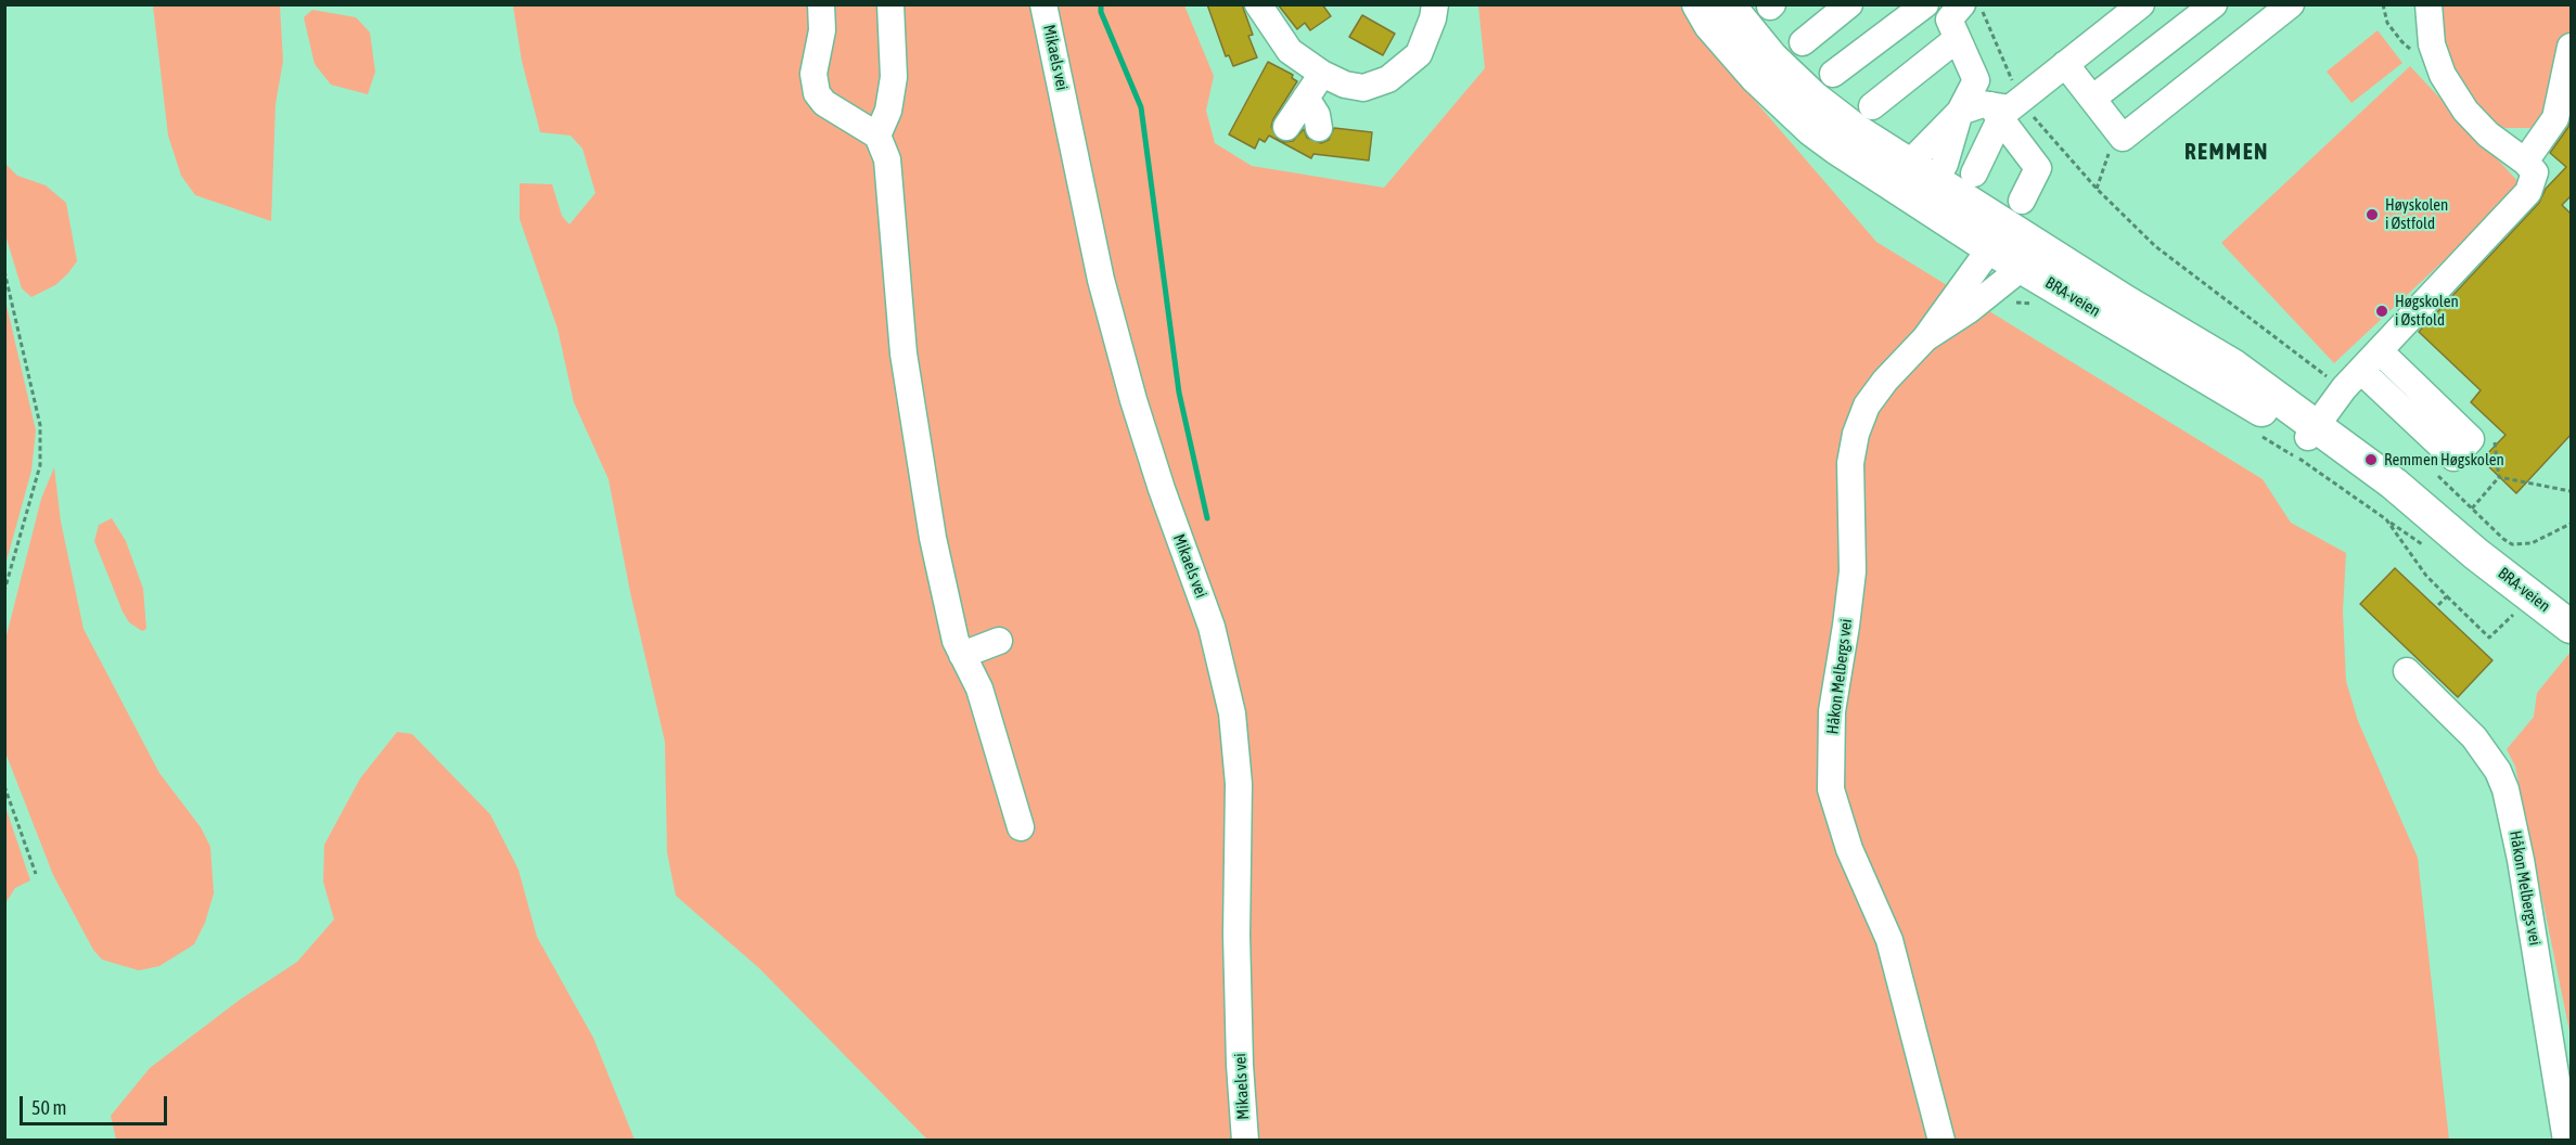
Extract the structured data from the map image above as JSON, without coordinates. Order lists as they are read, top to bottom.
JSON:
{
  "streets": {
    "main road": ["BRA-veien"],
    "street": ["Mikaels vei", "Håkon Melbergs vei"]
  },
  "districts": ["REMMEN"],
  "places": ["Høyskolen i Østfold", "Høgskolen i Østfold", "Remmen Høgskolen"],
  "scale_bar": "50 m"
}
